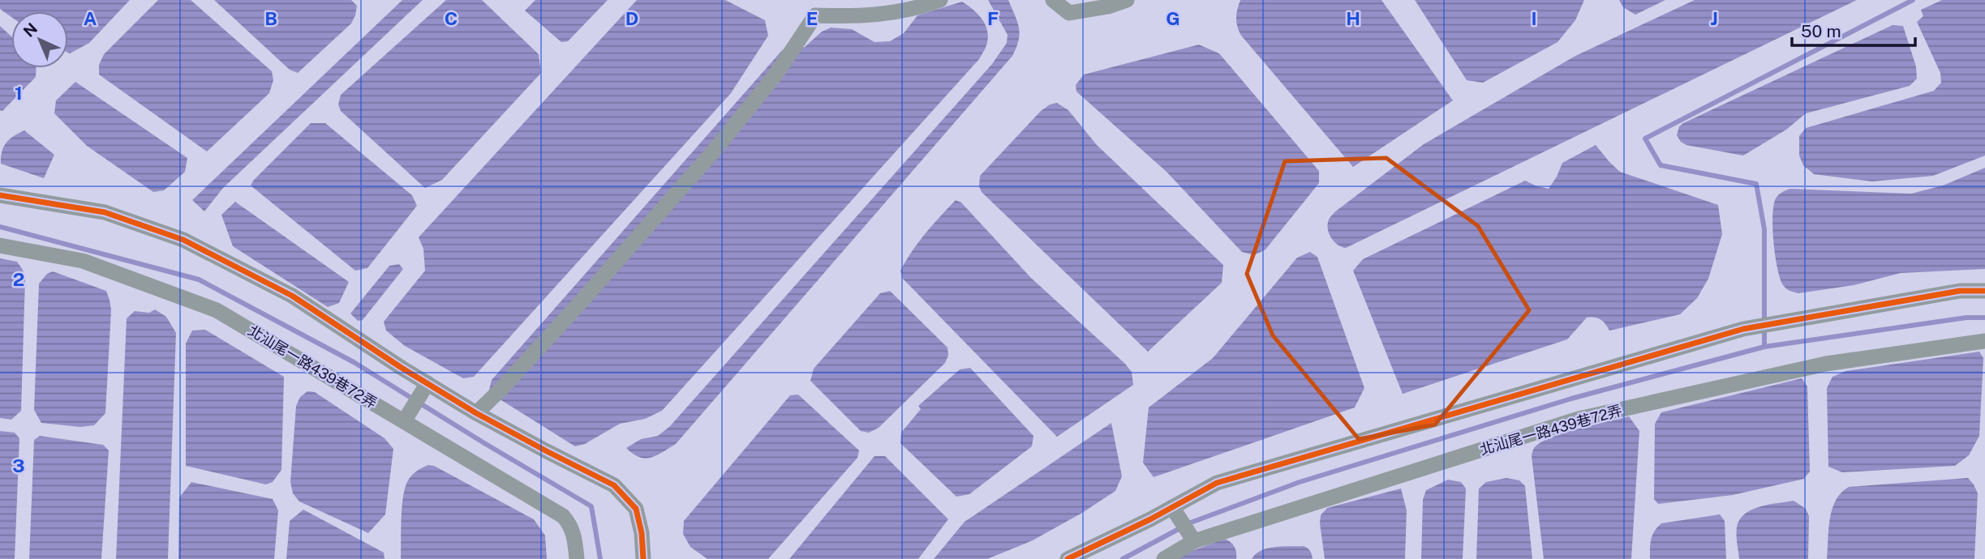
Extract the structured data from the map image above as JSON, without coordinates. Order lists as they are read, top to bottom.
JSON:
{
  "streets": {
    "lane": ["北汕尾一路439巷72弄"]
  },
  "scale_bar": "50 m",
  "north": "top left",
  "grid": {
    "columns": [
      "A",
      "B",
      "C",
      "D",
      "E",
      "F",
      "G",
      "H",
      "I",
      "J"
    ],
    "rows": ["1", "2", "3"]
  }
}
